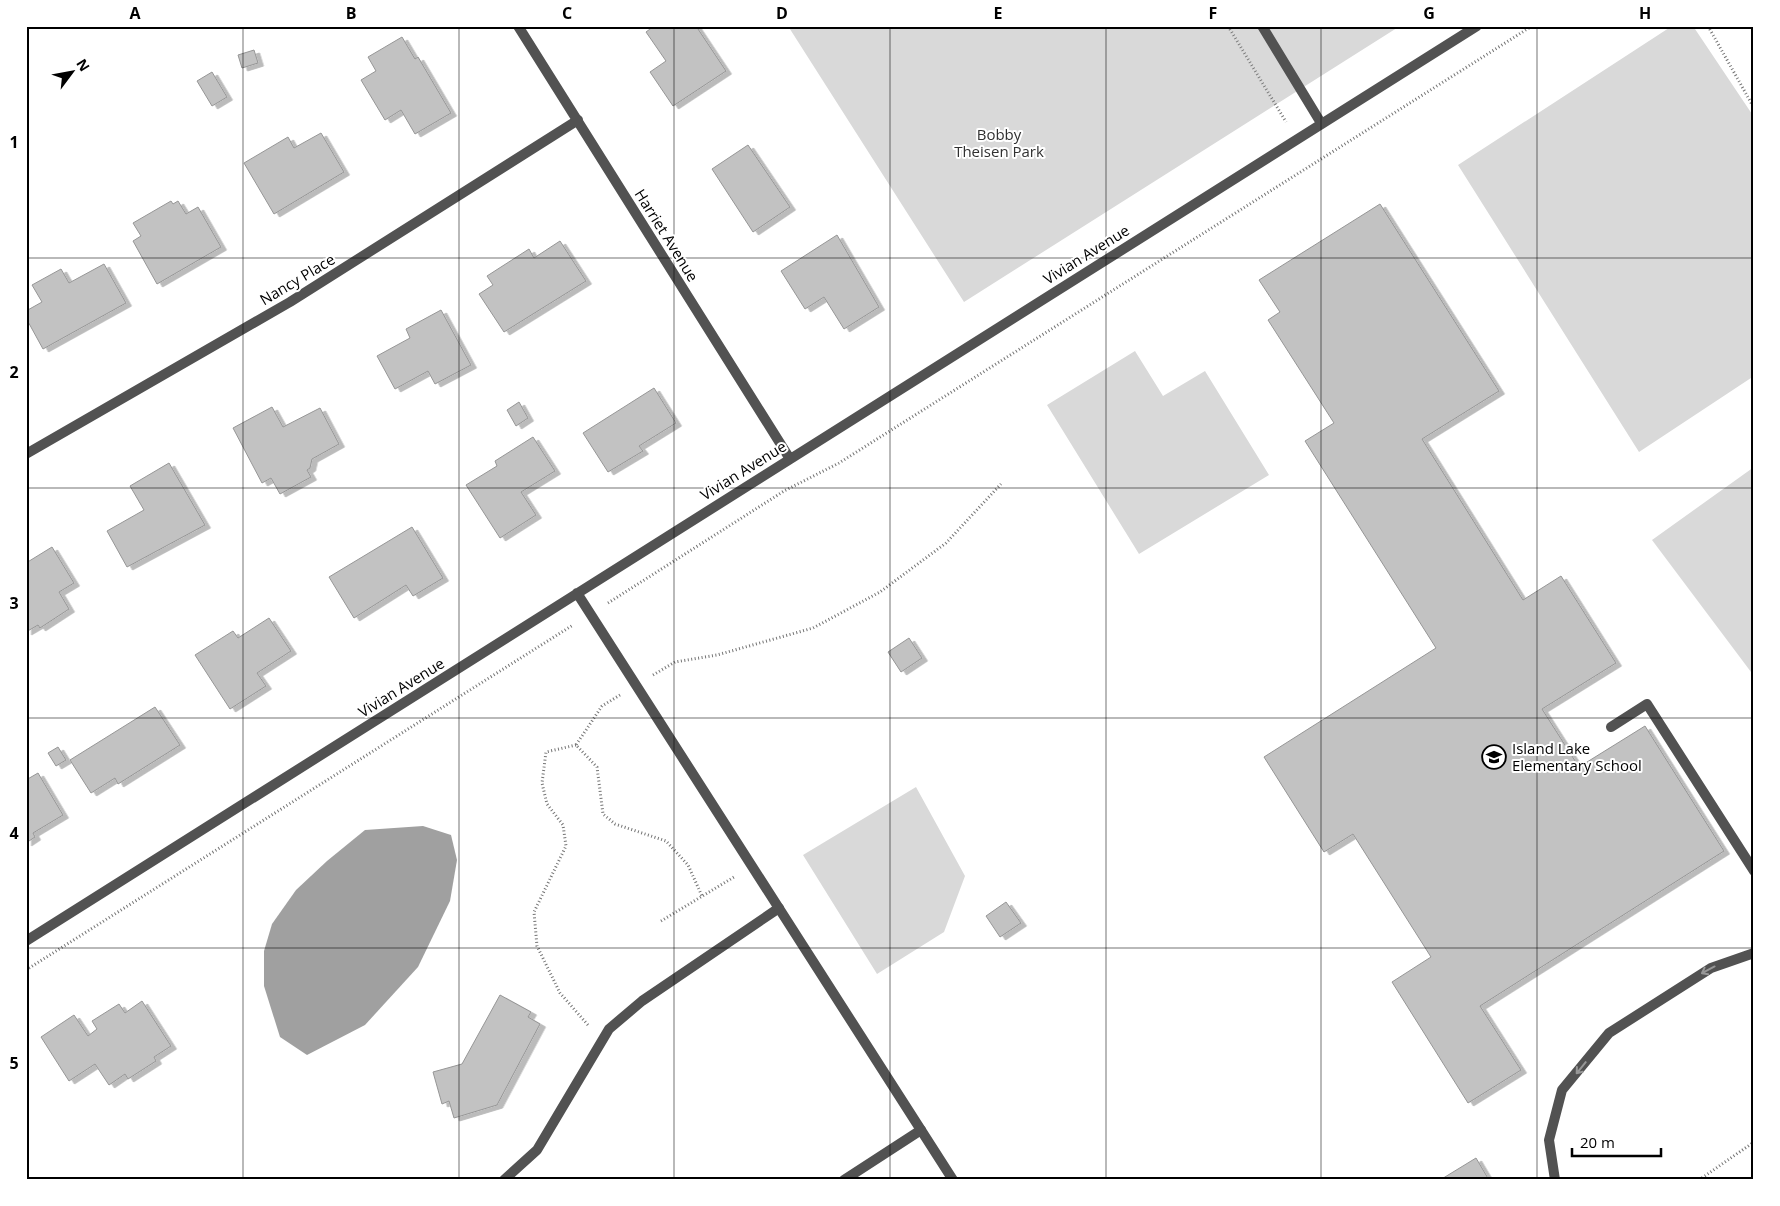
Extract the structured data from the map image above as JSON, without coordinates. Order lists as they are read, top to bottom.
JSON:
{
  "streets": {
    "street": ["Harriet Avenue", "Vivian Avenue", "Nancy Place"]
  },
  "crossings": [
    ["Harriet Avenue", "Vivian Avenue"],
    ["Harriet Avenue", "Nancy Place"]
  ],
  "parks": ["Bobby Theisen Park"],
  "places": {
    "school or university": ["Island Lake Elementary School"]
  },
  "scale_bar": "20 m",
  "north": "top right",
  "grid": {
    "columns": [
      "A",
      "B",
      "C",
      "D",
      "E",
      "F",
      "G",
      "H"
    ],
    "rows": [
      "1",
      "2",
      "3",
      "4",
      "5"
    ]
  }
}
